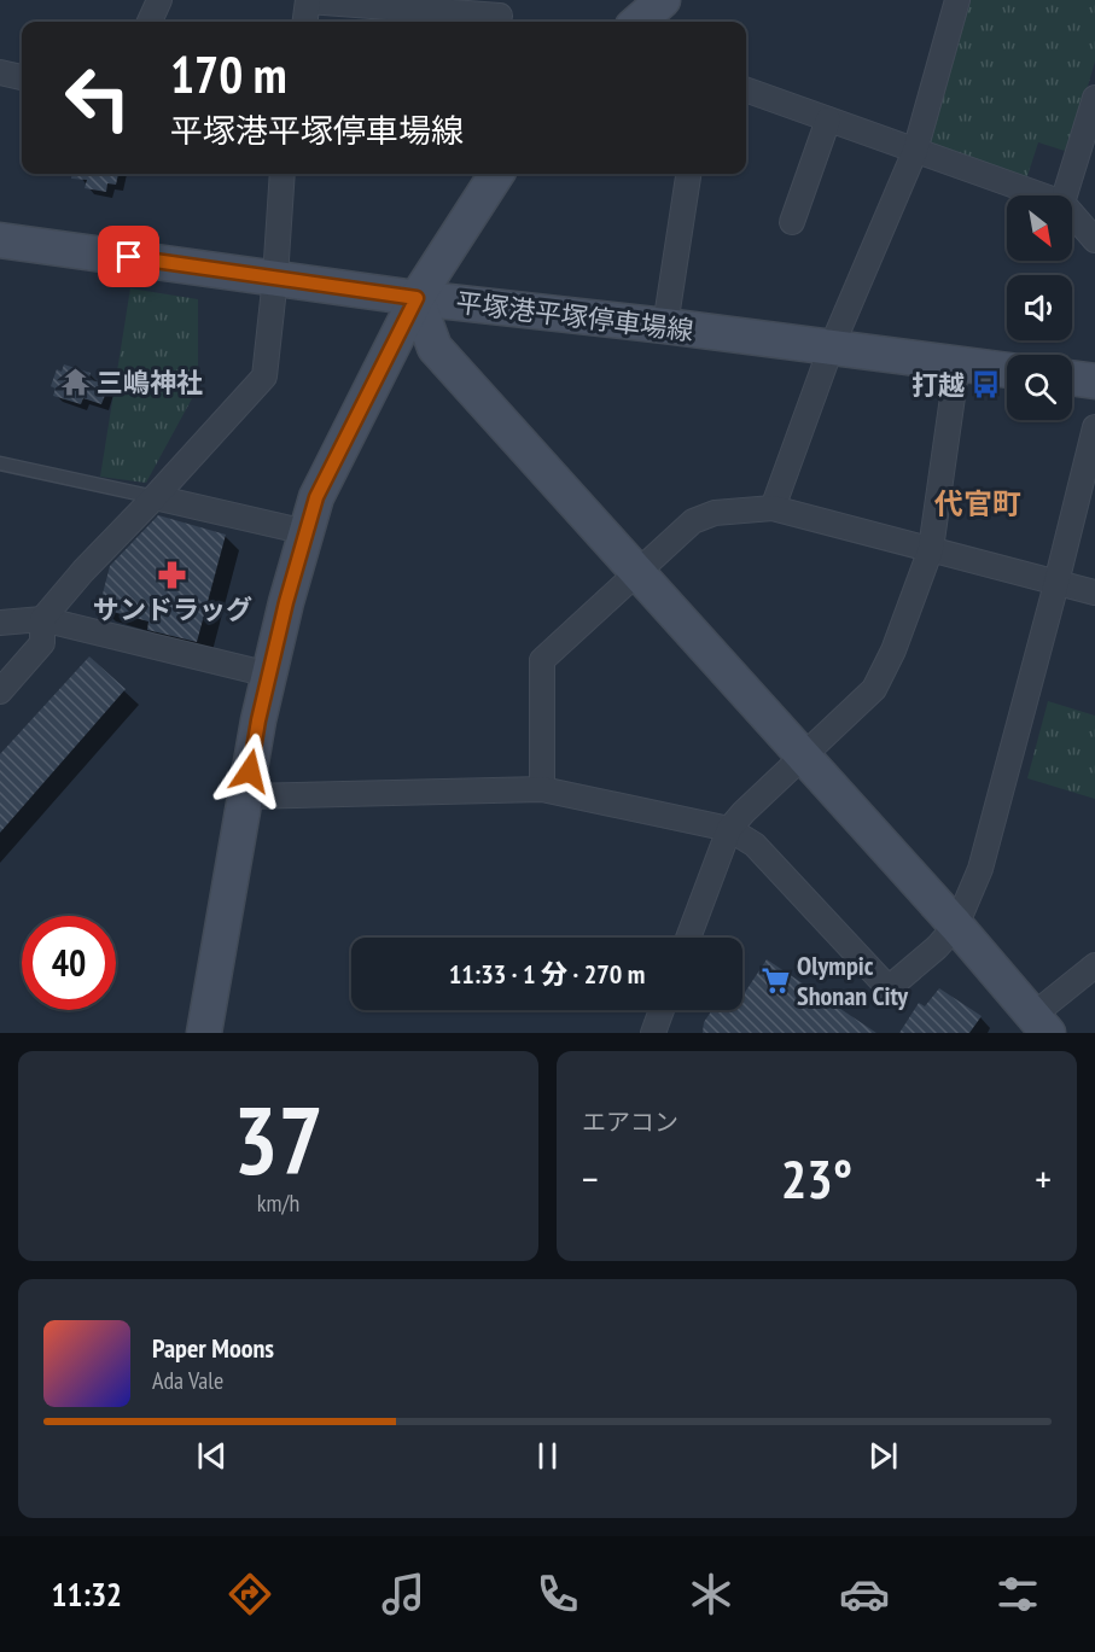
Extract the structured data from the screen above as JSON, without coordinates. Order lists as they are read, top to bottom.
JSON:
{
  "streets": {
    "street": ["平塚港平塚停車場線"]
  },
  "districts": ["代官町"],
  "places": {
    "temple": ["三嶋神社"],
    "bus stop": ["打越"],
    "pharmacy": ["サンドラッグ"],
    "supermarket": ["Olympic Shonan City"]
  },
  "north": "bottom right",
  "page": {
    "turn": ["170 m", "平塚港平塚停車場線"],
    "limit": "40",
    "trip": "11:33 · 1 分 · 270 m",
    "tile": [
      ["37", "km/h"],
      "エアコン"
    ],
    "heat": ["−", "23°", "+"],
    "song": ["Paper Moons", "Ada Vale"],
    "tabs": "11:32"
  }
}
